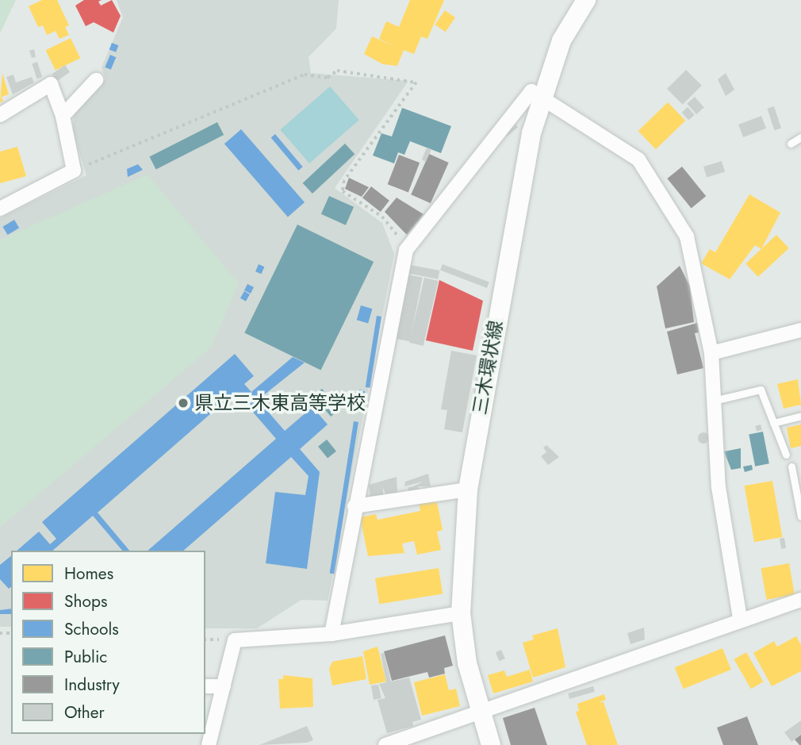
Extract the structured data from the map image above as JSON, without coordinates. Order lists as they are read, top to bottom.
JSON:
{
  "streets": {
    "main road": ["三木環状線"]
  },
  "places": ["県立三木東高等学校"],
  "legend": [
    "Homes",
    "Shops",
    "Schools",
    "Public",
    "Industry",
    "Other"
  ]
}
